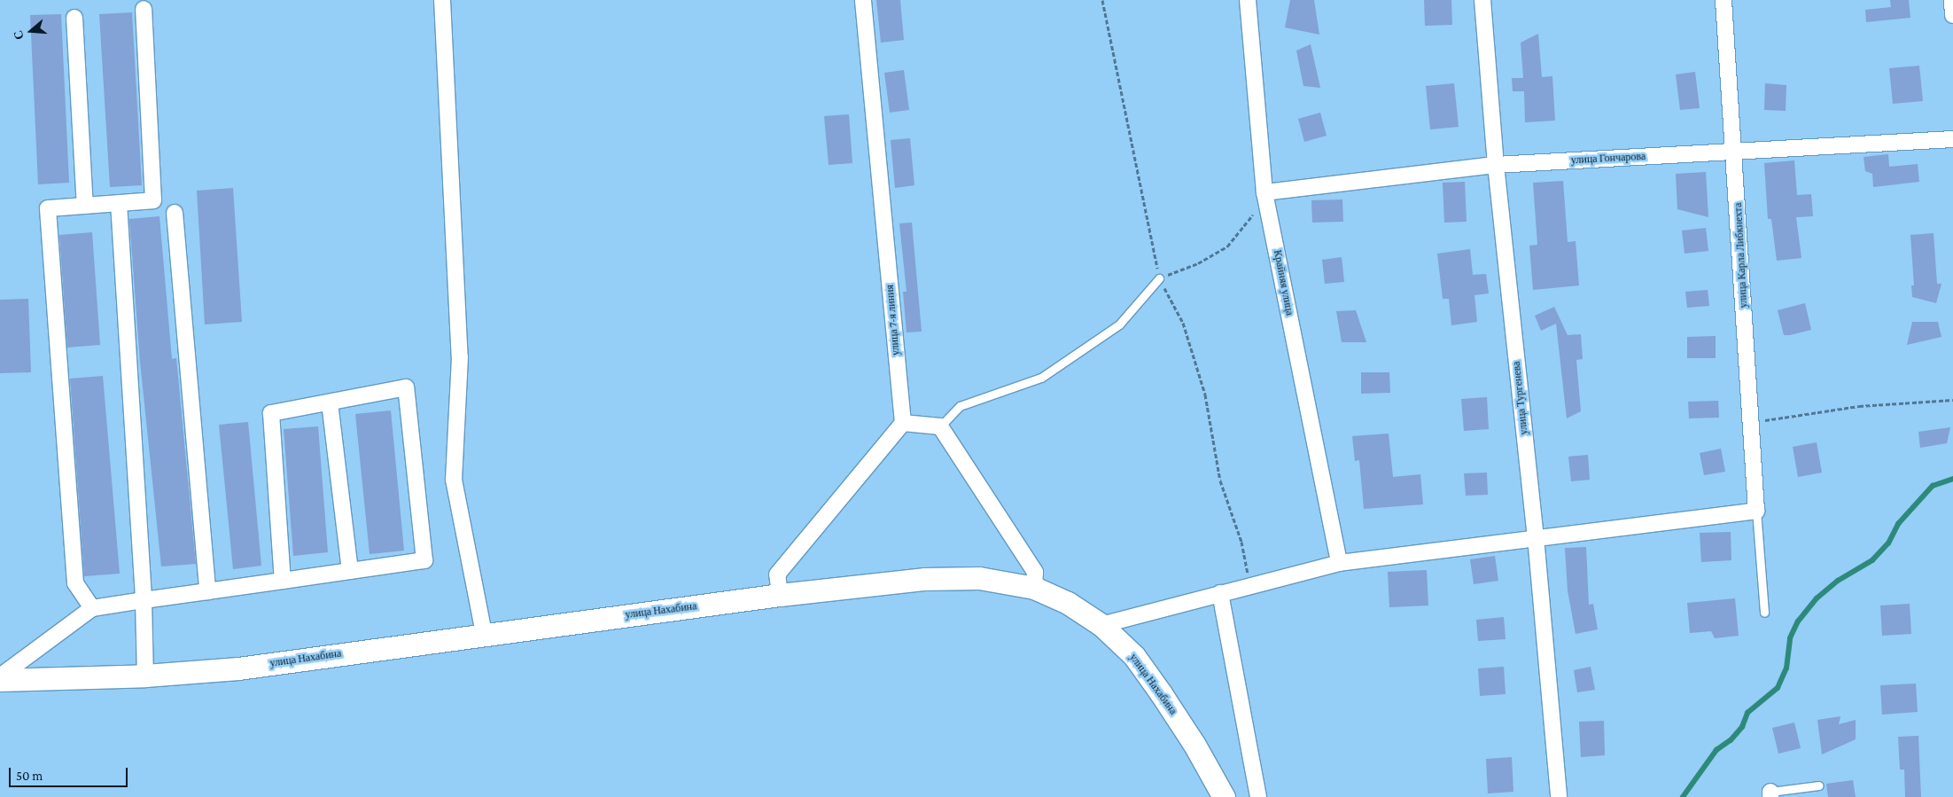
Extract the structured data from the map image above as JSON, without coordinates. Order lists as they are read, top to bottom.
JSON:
{
  "streets": {
    "main road": ["улица Нахабина"],
    "street": [
      "улица Гончарова",
      "улица Карла Либкнехта",
      "Крайняя улица",
      "улица 7-я линия",
      "улица Тургенева"
    ]
  },
  "crossings": [
    ["улица Гончарова", "улица Карла Либкнехта"],
    ["улица Гончарова", "Крайняя улица"],
    ["улица Гончарова", "улица Тургенева"]
  ],
  "scale_bar": "50 m",
  "north": "left"
}
